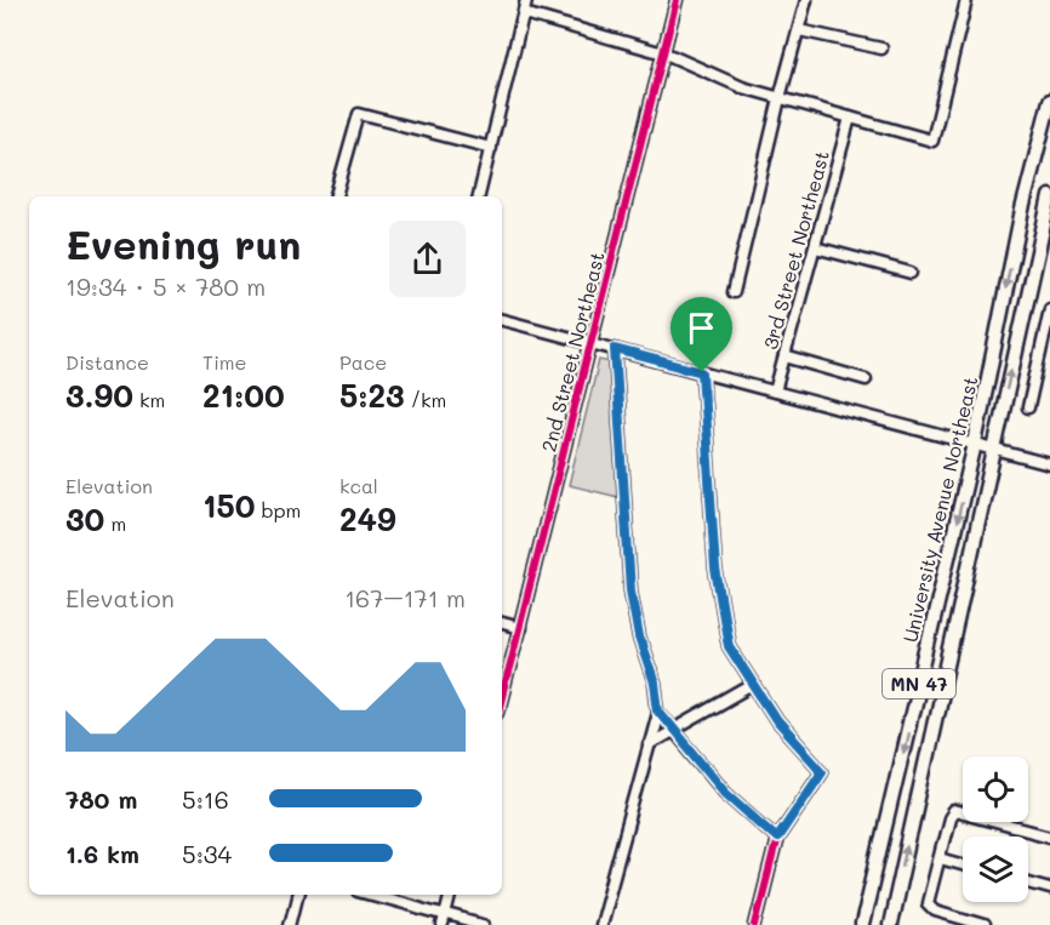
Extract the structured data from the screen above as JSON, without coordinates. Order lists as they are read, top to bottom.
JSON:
{
  "streets": {
    "main road": ["University Avenue Northeast", "MN 47"],
    "street": ["3rd Street Northeast", "2nd Street Northeast"]
  },
  "page": {
    "heading": ["Evening run", "19:34 · 5 × 780 m"],
    "stats": [
      ["Distance", "3.90 km"],
      ["Time", "21:00"],
      ["Pace", "5:23 /km"],
      ["Elevation", "30 m"],
      ["150 bpm"],
      ["kcal", "249"]
    ],
    "chart": ["Elevation", "167–171 m"],
    "list": [
      {
        "name": "780 m",
        "note": "5:16"
      },
      {
        "name": "1.6 km",
        "note": "5:34"
      }
    ]
  }
}
